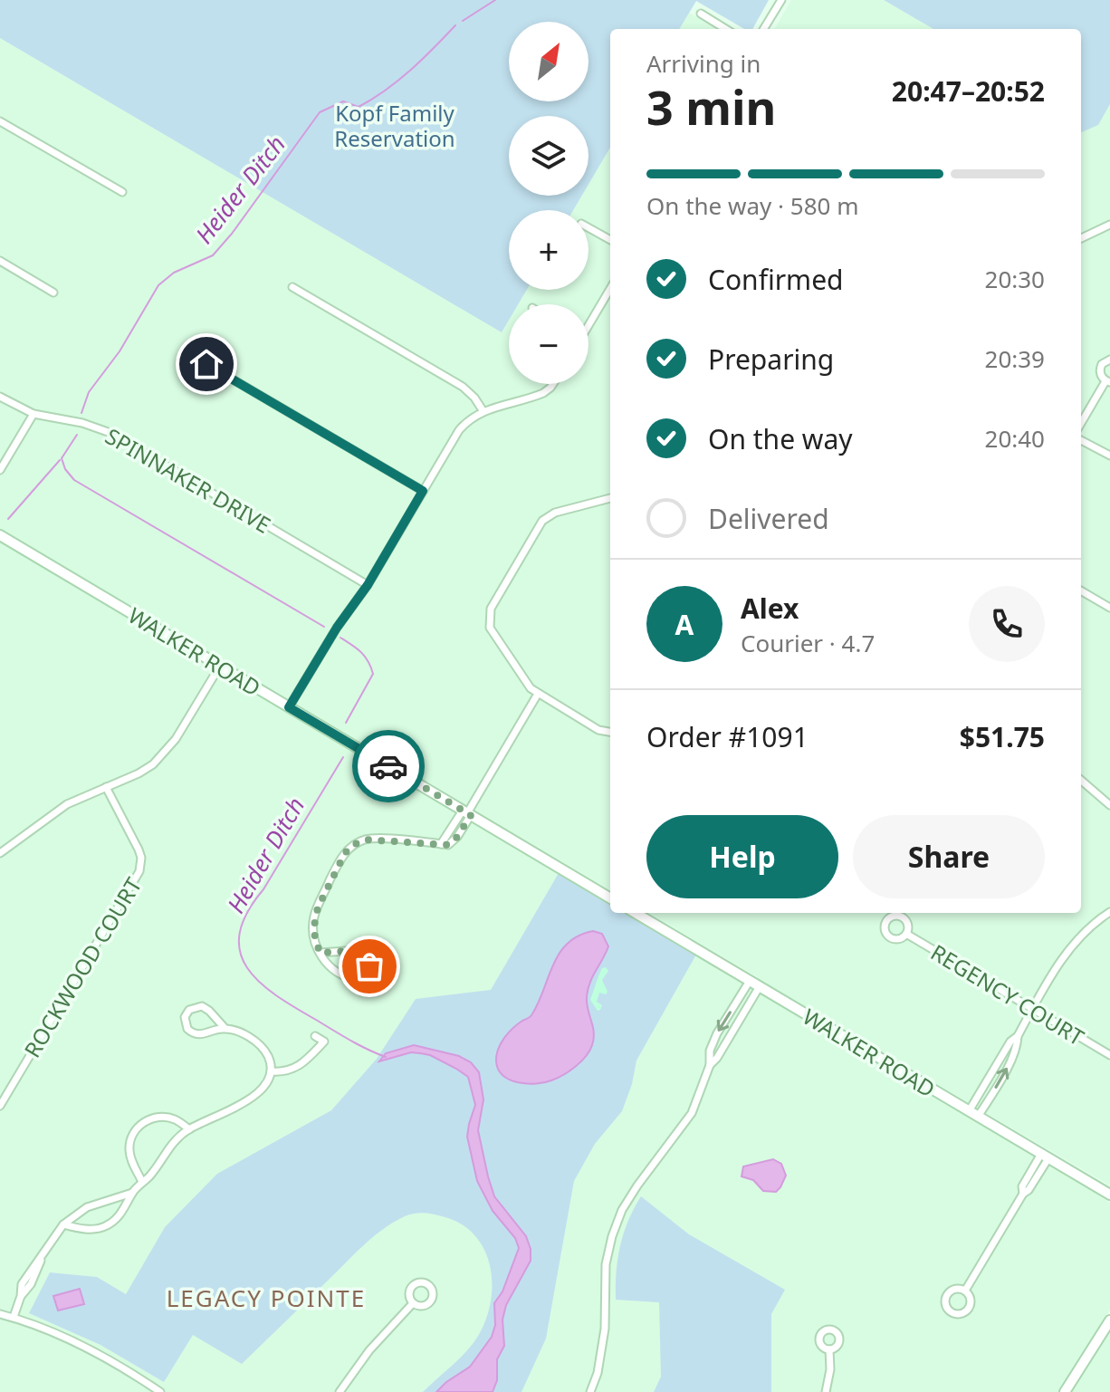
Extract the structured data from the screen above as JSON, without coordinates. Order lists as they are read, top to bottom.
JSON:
{
  "streets": {
    "street": [
      "SPINNAKER DRIVE",
      "WALKER ROAD",
      "ROCKWOOD COURT",
      "REGENCY COURT"
    ]
  },
  "districts": ["LEGACY POINTE"],
  "water": ["Heider Ditch"],
  "parks": ["Kopf Family Reservation"],
  "north": "top right",
  "page": {
    "map_buttons": ["+", "−"],
    "heading": ["3 min", "Arriving in", "20:47–20:52"],
    "panel": [
      "Alex",
      "Courier · 4.7",
      "Order #1091",
      "$51.75"
    ],
    "bar": "On the way · 580 m",
    "list": [
      ["Confirmed", "20:30"],
      ["Preparing", "20:39"],
      ["On the way", "20:40"],
      "Delivered"
    ],
    "round": "A",
    "buttons": ["Help", "Share"]
  }
}
